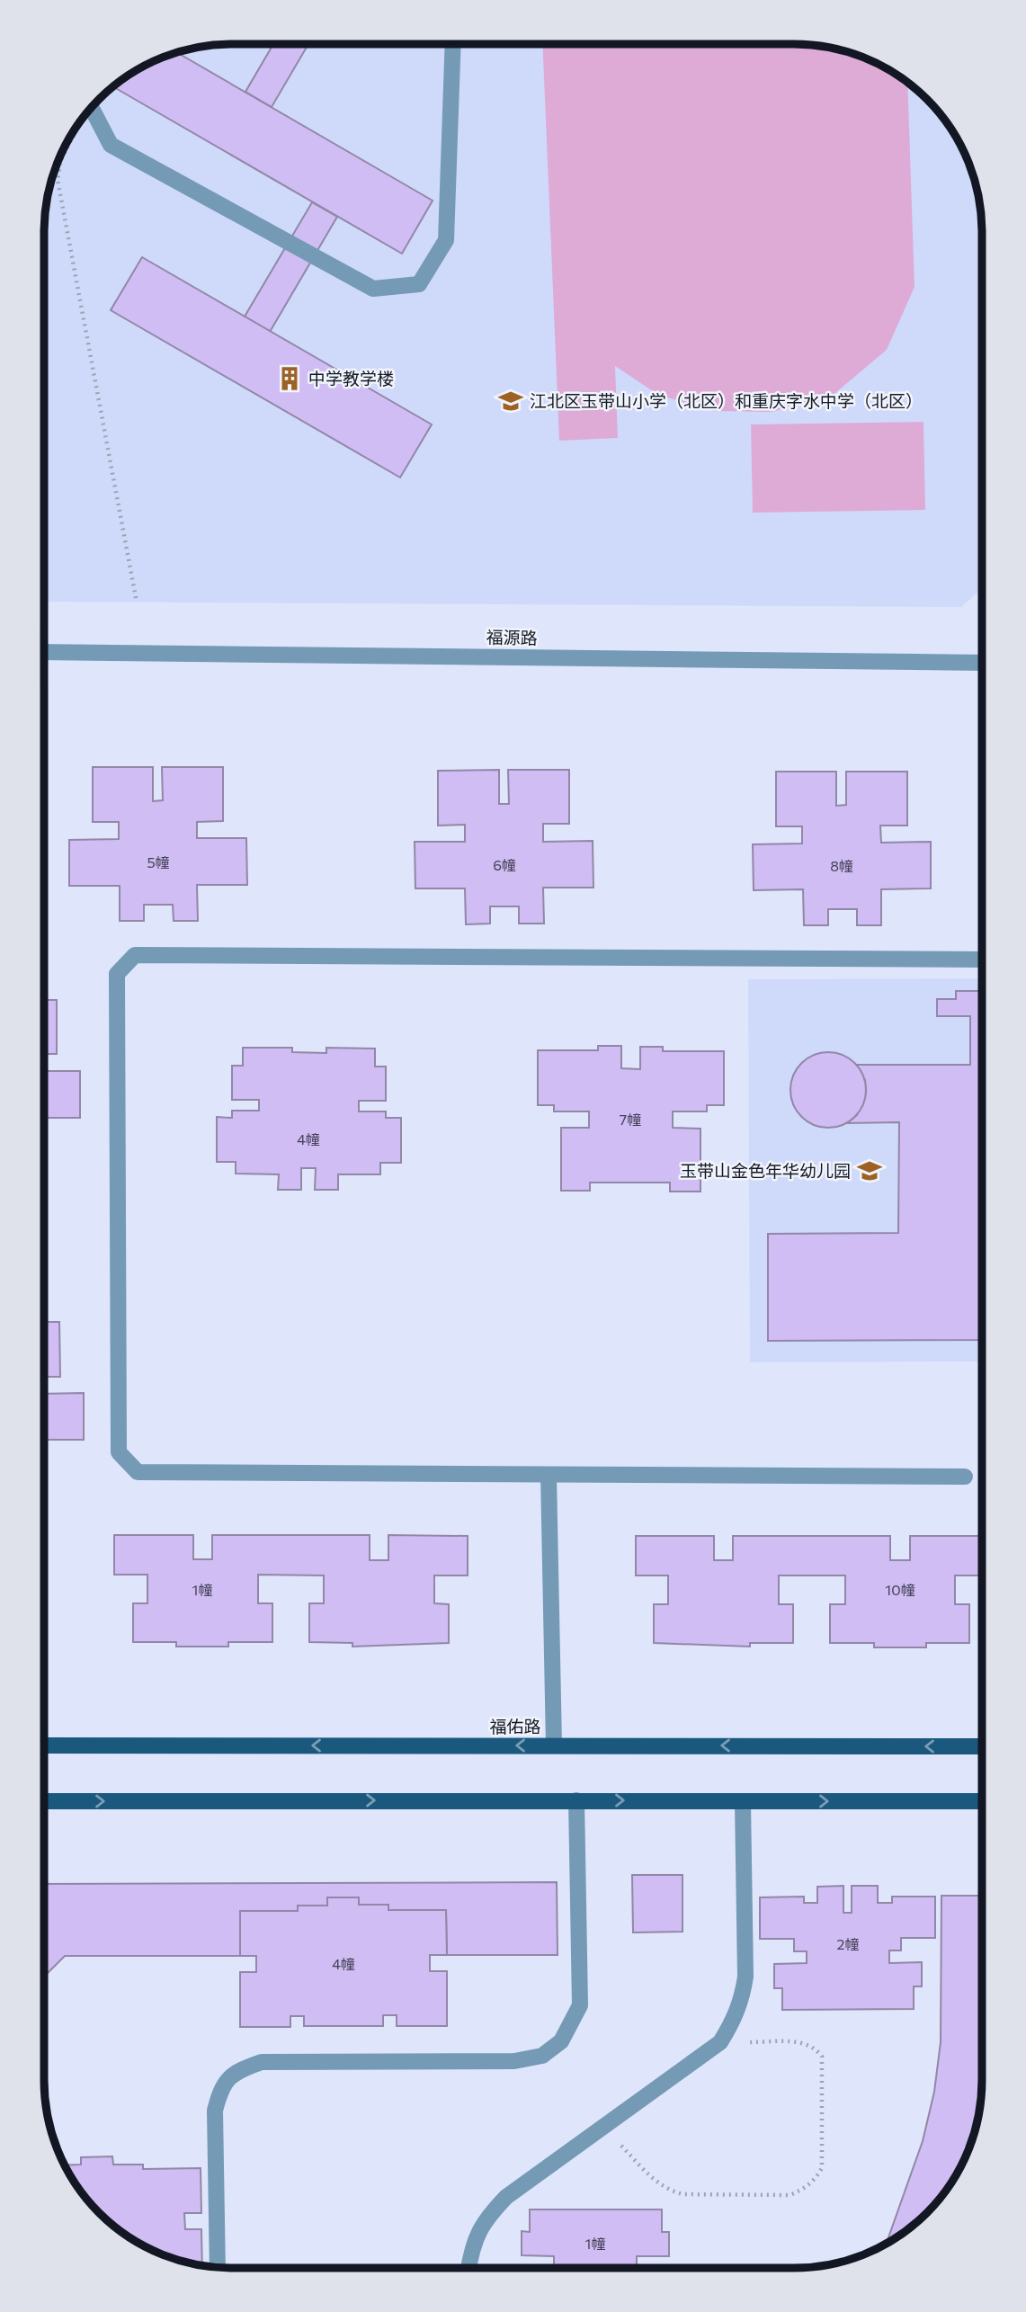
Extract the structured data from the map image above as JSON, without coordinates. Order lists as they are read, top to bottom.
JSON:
{
  "streets": {
    "main road": ["福佑路"],
    "street": ["福源路"]
  },
  "places": {
    "building": ["中学教学楼"],
    "school or university": ["江北区玉带山小学（北区）和重庆字水中学（北区）", "玉带山金色年华幼儿园"]
  },
  "house_numbers": [
    "5幢",
    "6幢",
    "8幢",
    "7幢",
    "4幢",
    "1幢",
    "10幢",
    "2幢",
    "4幢",
    "1幢"
  ]
}
